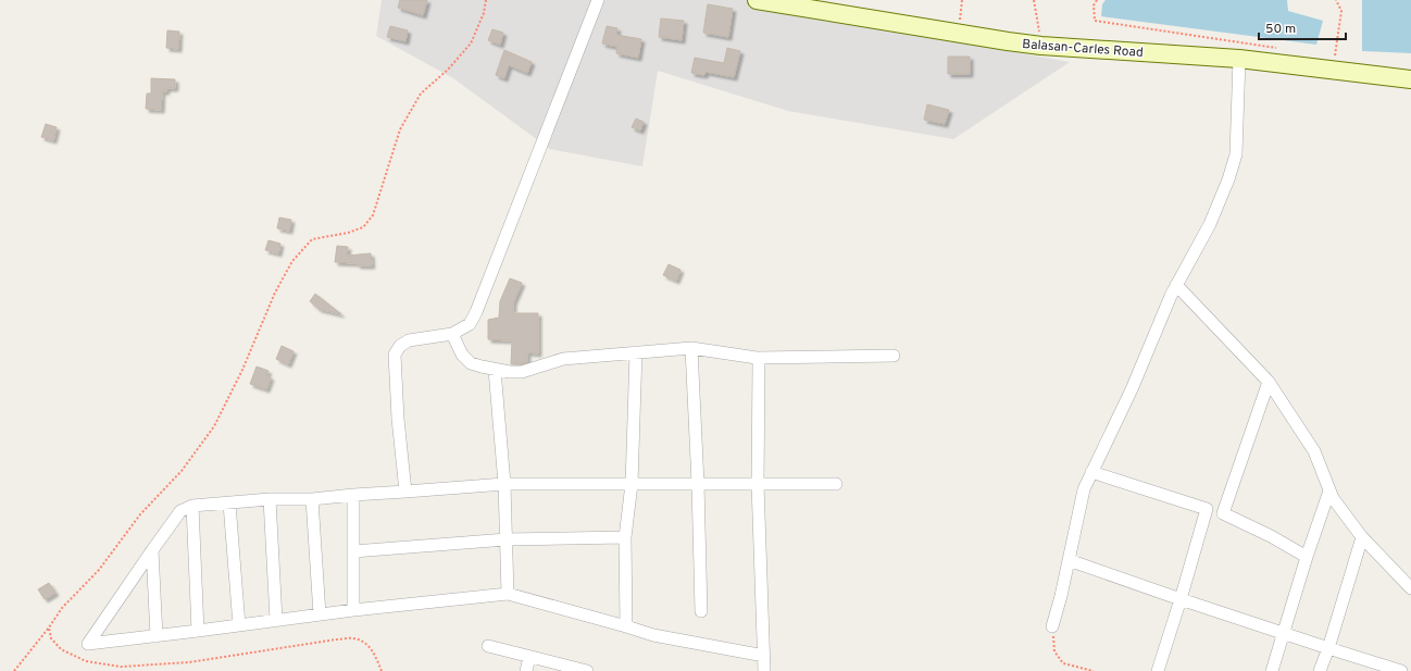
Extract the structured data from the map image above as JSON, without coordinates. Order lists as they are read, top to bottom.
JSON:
{
  "streets": {
    "main road": ["Balasan-Carles Road"]
  },
  "scale_bar": "50 m"
}
